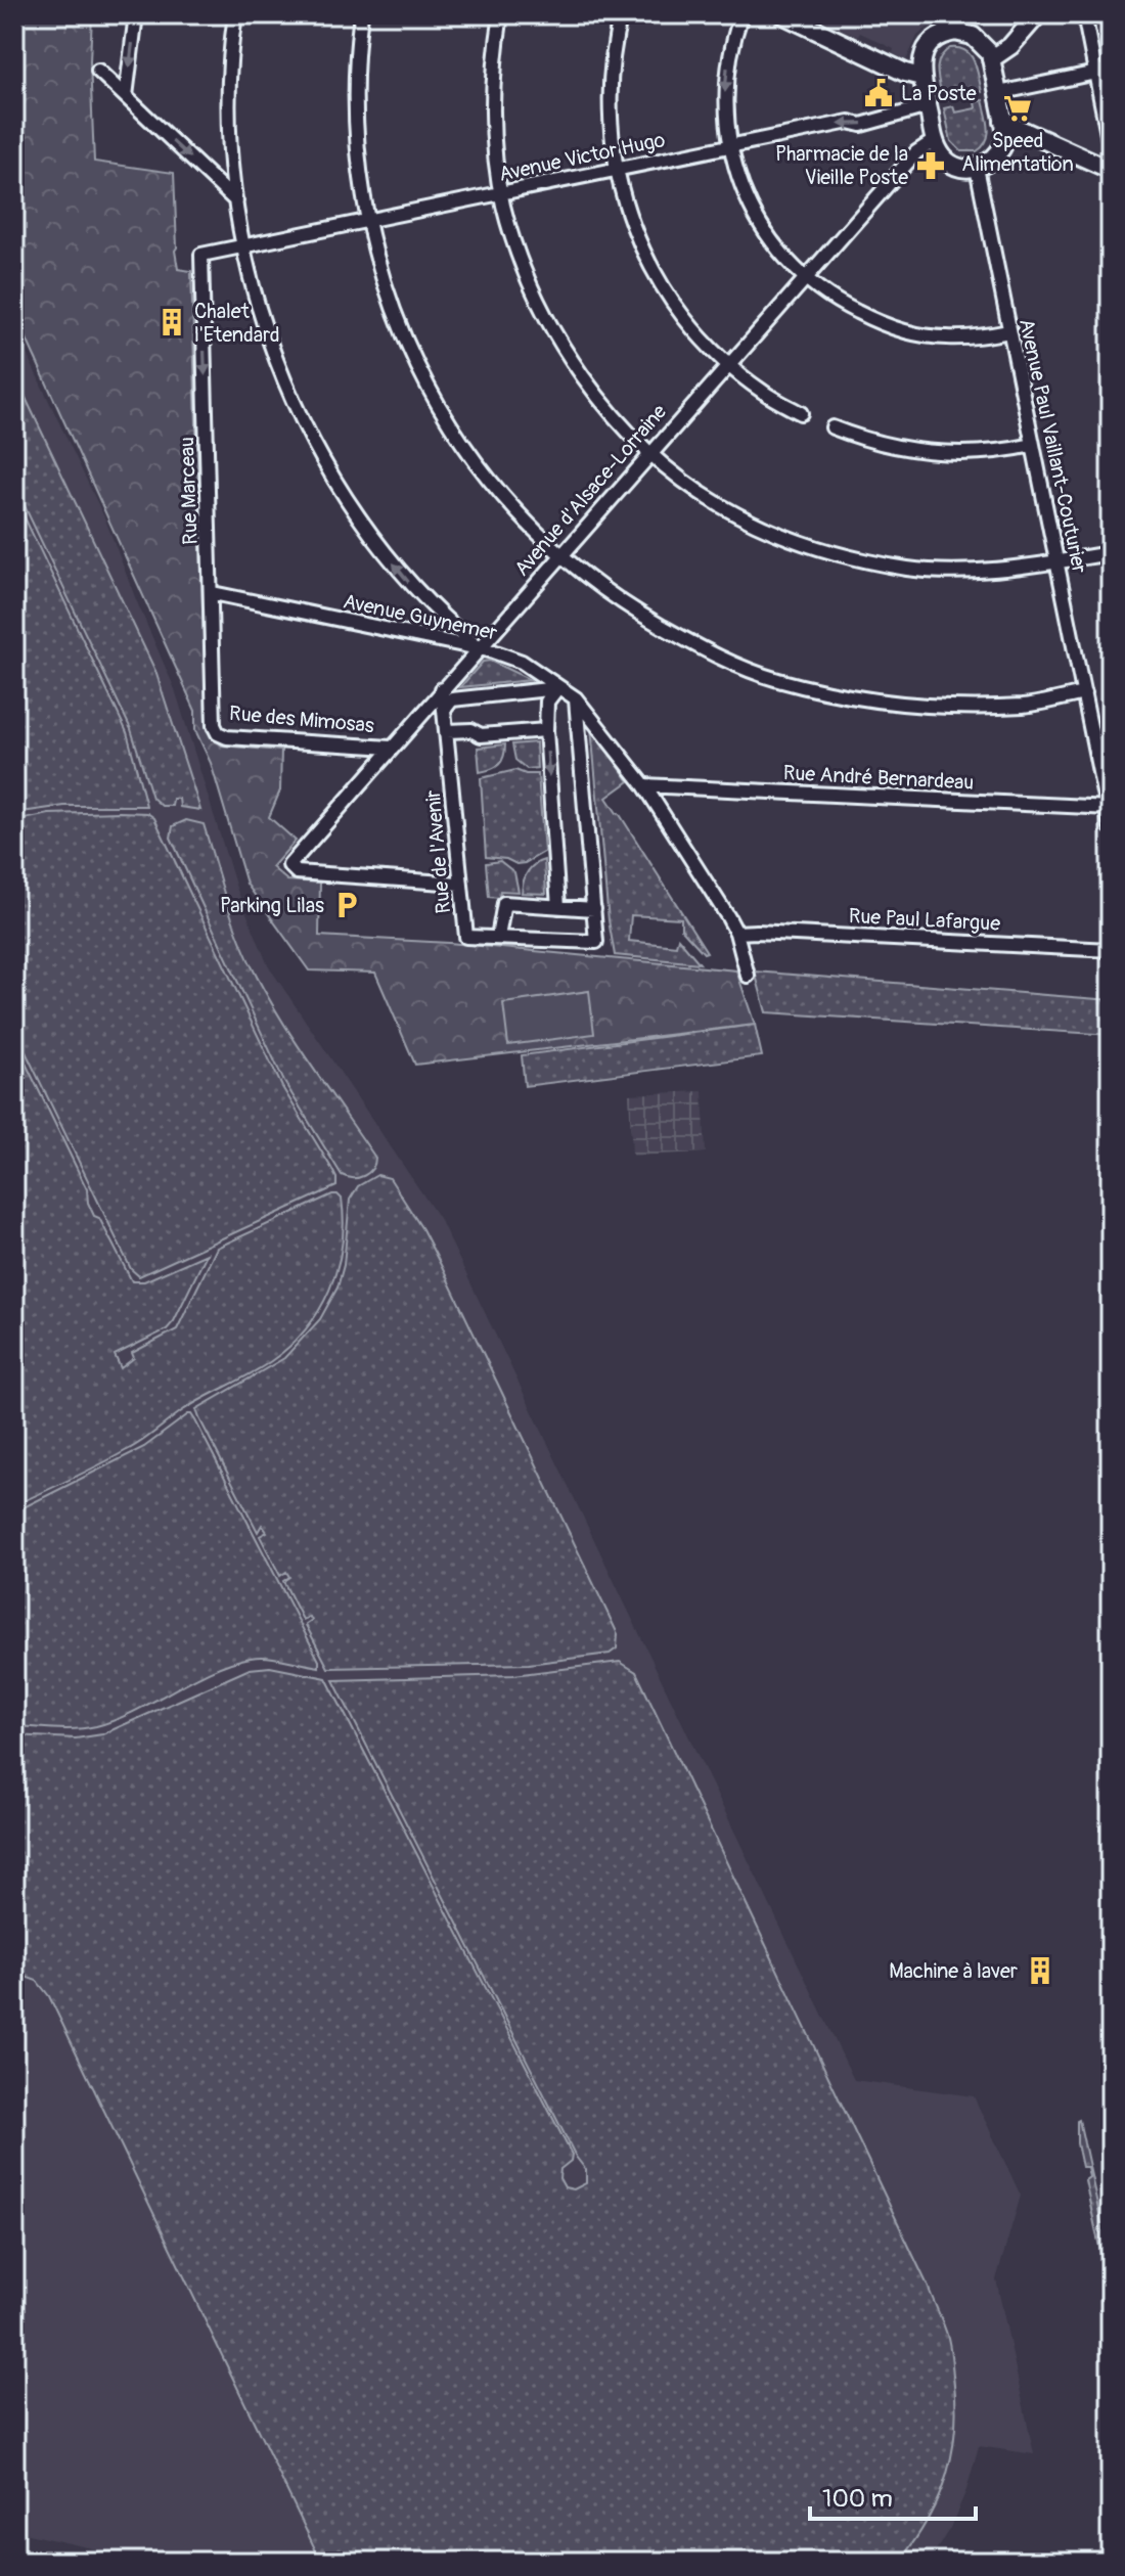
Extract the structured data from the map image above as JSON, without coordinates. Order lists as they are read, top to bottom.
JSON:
{
  "streets": {
    "street": [
      "Avenue Victor Hugo",
      "Avenue Paul Vaillant-Couturier",
      "Avenue d'Alsace-Lorraine",
      "Rue Marceau",
      "Avenue Guynemer",
      "Rue des Mimosas",
      "Rue André Bernardeau",
      "Rue de l'Avenir",
      "Rue Paul Lafargue"
    ]
  },
  "crossings": [
    ["Avenue Victor Hugo", "Rue Marceau"],
    ["Avenue Paul Vaillant-Couturier", "Rue André Bernardeau"],
    ["Avenue d'Alsace-Lorraine", "Avenue Guynemer"],
    ["Avenue d'Alsace-Lorraine", "Rue des Mimosas"],
    ["Avenue d'Alsace-Lorraine", "Rue de l'Avenir"],
    ["Rue Marceau", "Avenue Guynemer"],
    ["Rue Marceau", "Rue des Mimosas"],
    ["Avenue Guynemer", "Rue André Bernardeau"],
    ["Avenue Guynemer", "Rue de l'Avenir"],
    ["Avenue Guynemer", "Rue Paul Lafargue"]
  ],
  "one_way": ["Rue Marceau"],
  "places": {
    "public building": ["La Poste"],
    "supermarket": ["Speed Alimentation"],
    "pharmacy": ["Pharmacie de la Vieille Poste"],
    "building": ["Chalet l'Etendard", "Machine à laver"],
    "parking": ["Parking Lilas"]
  },
  "scale_bar": "100 m"
}
